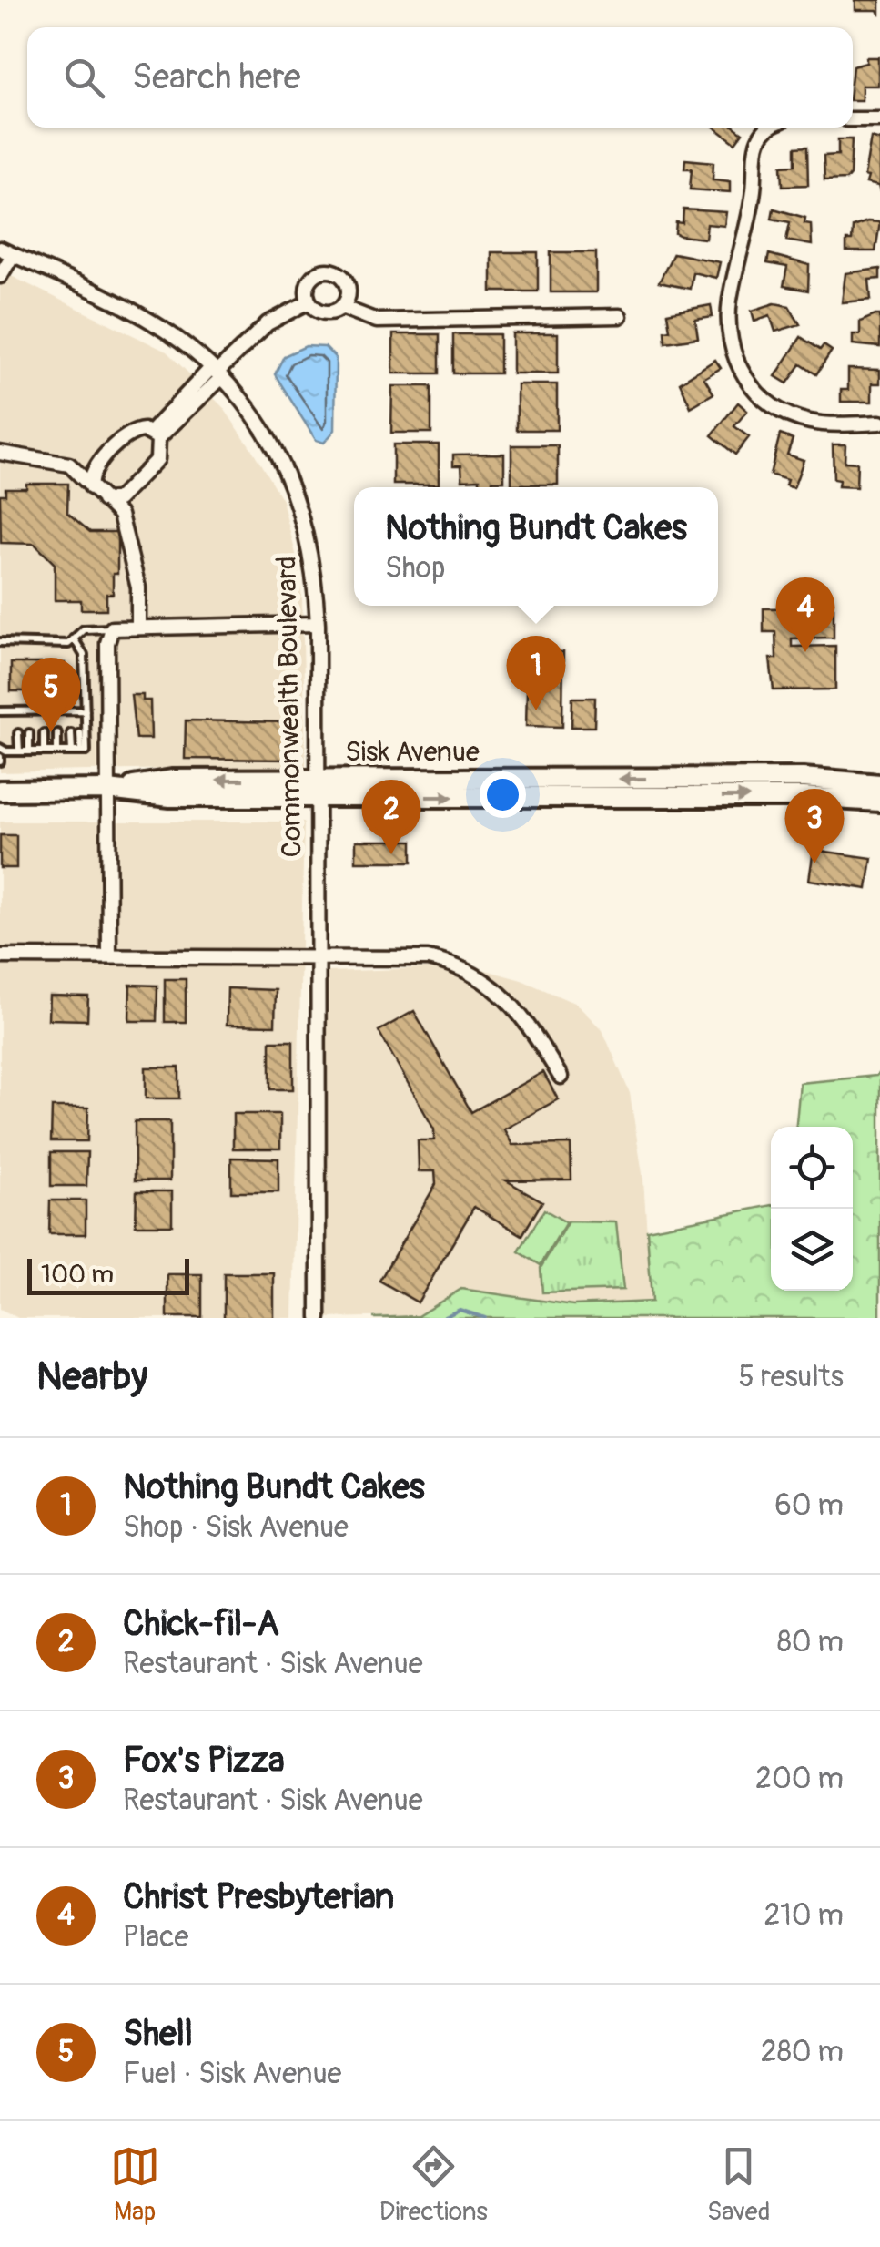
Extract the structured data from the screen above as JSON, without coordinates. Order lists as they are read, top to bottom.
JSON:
{
  "streets": {
    "street": ["Commonwealth Boulevard", "Sisk Avenue"]
  },
  "crossings": [
    ["Commonwealth Boulevard", "Sisk Avenue"]
  ],
  "scale_bar": "100 m",
  "page": {
    "search": "Search here",
    "popup": ["Nothing Bundt Cakes", "Shop"],
    "pins": [
      "4",
      "1",
      "5",
      "2",
      "3"
    ],
    "scale": "100 m",
    "heading": ["Nearby", "5 results"],
    "list": [
      {
        "mark": "1",
        "name": "Nothing Bundt Cakes",
        "note": "Shop · Sisk Avenue",
        "value": "60 m"
      },
      {
        "mark": "2",
        "name": "Chick-fil-A",
        "note": "Restaurant · Sisk Avenue",
        "value": "80 m"
      },
      {
        "mark": "3",
        "name": "Fox's Pizza",
        "note": "Restaurant · Sisk Avenue",
        "value": "200 m"
      },
      {
        "mark": "4",
        "name": "Christ Presbyterian",
        "note": "Place",
        "value": "210 m"
      },
      {
        "mark": "5",
        "name": "Shell",
        "note": "Fuel · Sisk Avenue",
        "value": "280 m"
      }
    ],
    "nav": ["Map", "Directions", "Saved"]
  }
}
